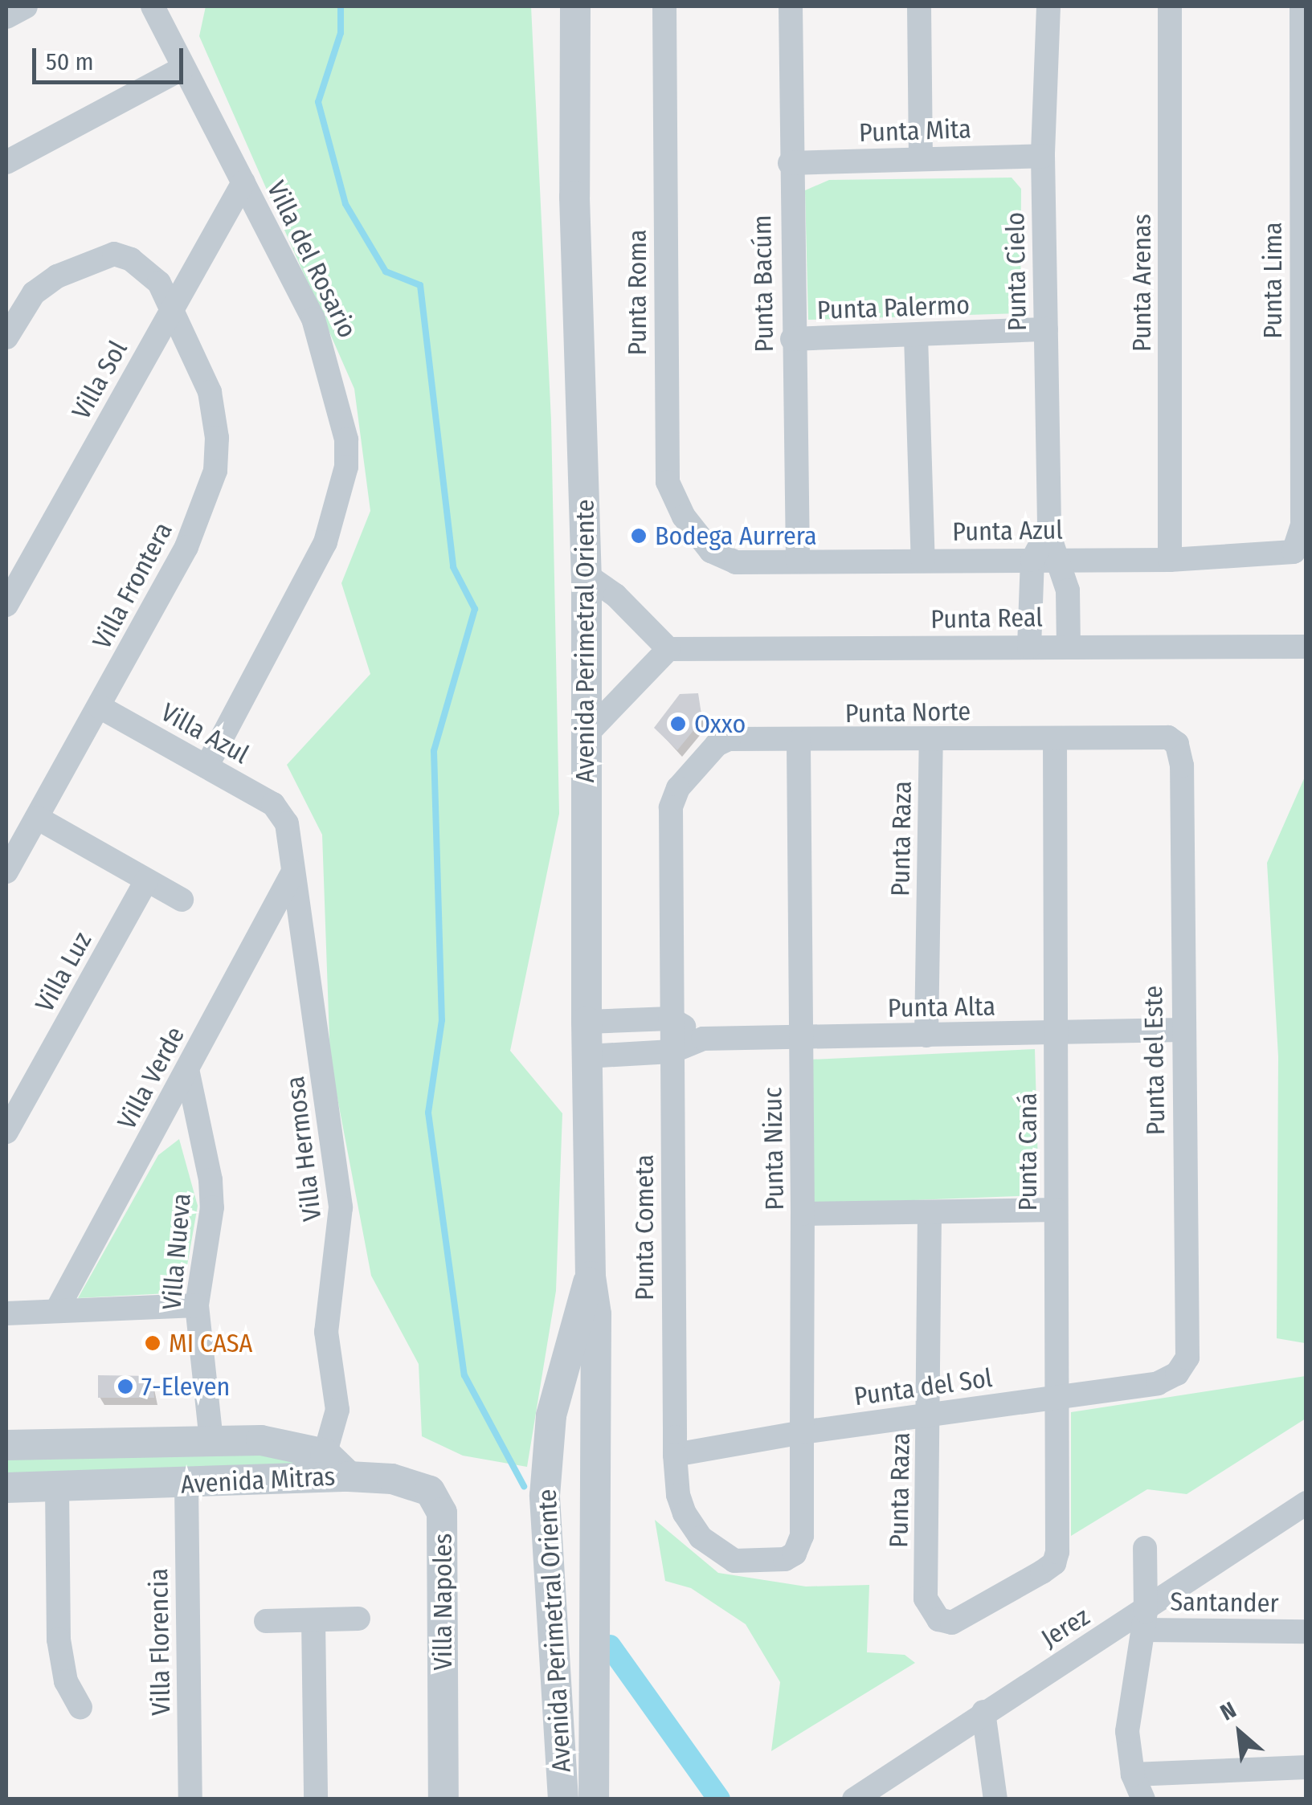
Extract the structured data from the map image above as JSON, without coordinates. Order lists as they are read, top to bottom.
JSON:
{
  "streets": {
    "street": [
      "Punta Mita",
      "Villa del Rosario",
      "Punta Cielo",
      "Punta Lima",
      "Punta Arenas",
      "Punta Bacúm",
      "Punta Roma",
      "Punta Palermo",
      "Villa Sol",
      "Punta Azul",
      "Villa Frontera",
      "Punta Real",
      "Avenida Perimetral Oriente",
      "Punta Norte",
      "Villa Azul",
      "Punta Raza",
      "Villa Luz",
      "Punta Alta",
      "Punta del Este",
      "Villa Verde",
      "Villa Hermosa",
      "Punta Nizuc",
      "Punta Caná",
      "Punta Cometa",
      "Villa Nueva",
      "Punta del Sol",
      "Avenida Mitras",
      "Villa Napoles",
      "Santander",
      "Jerez",
      "Villa Florencia"
    ]
  },
  "crossings": [
    ["Punta Mita", "Punta Cielo"],
    ["Punta Mita", "Punta Bacúm"],
    ["Villa del Rosario", "Villa Sol"],
    ["Villa del Rosario", "Villa Azul"],
    ["Punta Cielo", "Punta Palermo"],
    ["Punta Cielo", "Punta Azul"],
    ["Punta Cielo", "Punta Real"],
    ["Punta Lima", "Punta Azul"],
    ["Punta Arenas", "Punta Azul"],
    ["Punta Bacúm", "Punta Palermo"],
    ["Punta Bacúm", "Punta Azul"],
    ["Punta Roma", "Punta Azul"],
    ["Villa Sol", "Villa Frontera"],
    ["Villa Frontera", "Villa Azul"],
    ["Avenida Perimetral Oriente", "Punta Alta"],
    ["Punta Norte", "Punta Raza"],
    ["Punta Norte", "Punta del Este"],
    ["Punta Norte", "Punta Nizuc"],
    ["Punta Norte", "Punta Caná"],
    ["Punta Norte", "Punta Cometa"],
    ["Villa Azul", "Villa Hermosa"],
    ["Punta Raza", "Punta Alta"],
    ["Punta Raza", "Punta Caná"],
    ["Punta Raza", "Punta del Sol"],
    ["Punta Alta", "Punta del Este"],
    ["Punta Alta", "Punta Nizuc"],
    ["Punta Alta", "Punta Caná"],
    ["Punta Alta", "Punta Cometa"],
    ["Punta del Este", "Punta del Sol"],
    ["Villa Verde", "Villa Hermosa"],
    ["Villa Verde", "Villa Nueva"],
    ["Villa Hermosa", "Avenida Mitras"],
    ["Punta Nizuc", "Punta Cometa"],
    ["Punta Nizuc", "Punta del Sol"],
    ["Punta Caná", "Punta del Sol"],
    ["Punta Cometa", "Punta del Sol"],
    ["Villa Nueva", "Avenida Mitras"],
    ["Avenida Mitras", "Villa Napoles"],
    ["Avenida Mitras", "Villa Florencia"],
    ["Santander", "Jerez"]
  ],
  "places": [
    "Bodega Aurrera",
    "Oxxo",
    "MI CASA",
    "7-Eleven"
  ],
  "scale_bar": "50 m",
  "north": "top left"
}
